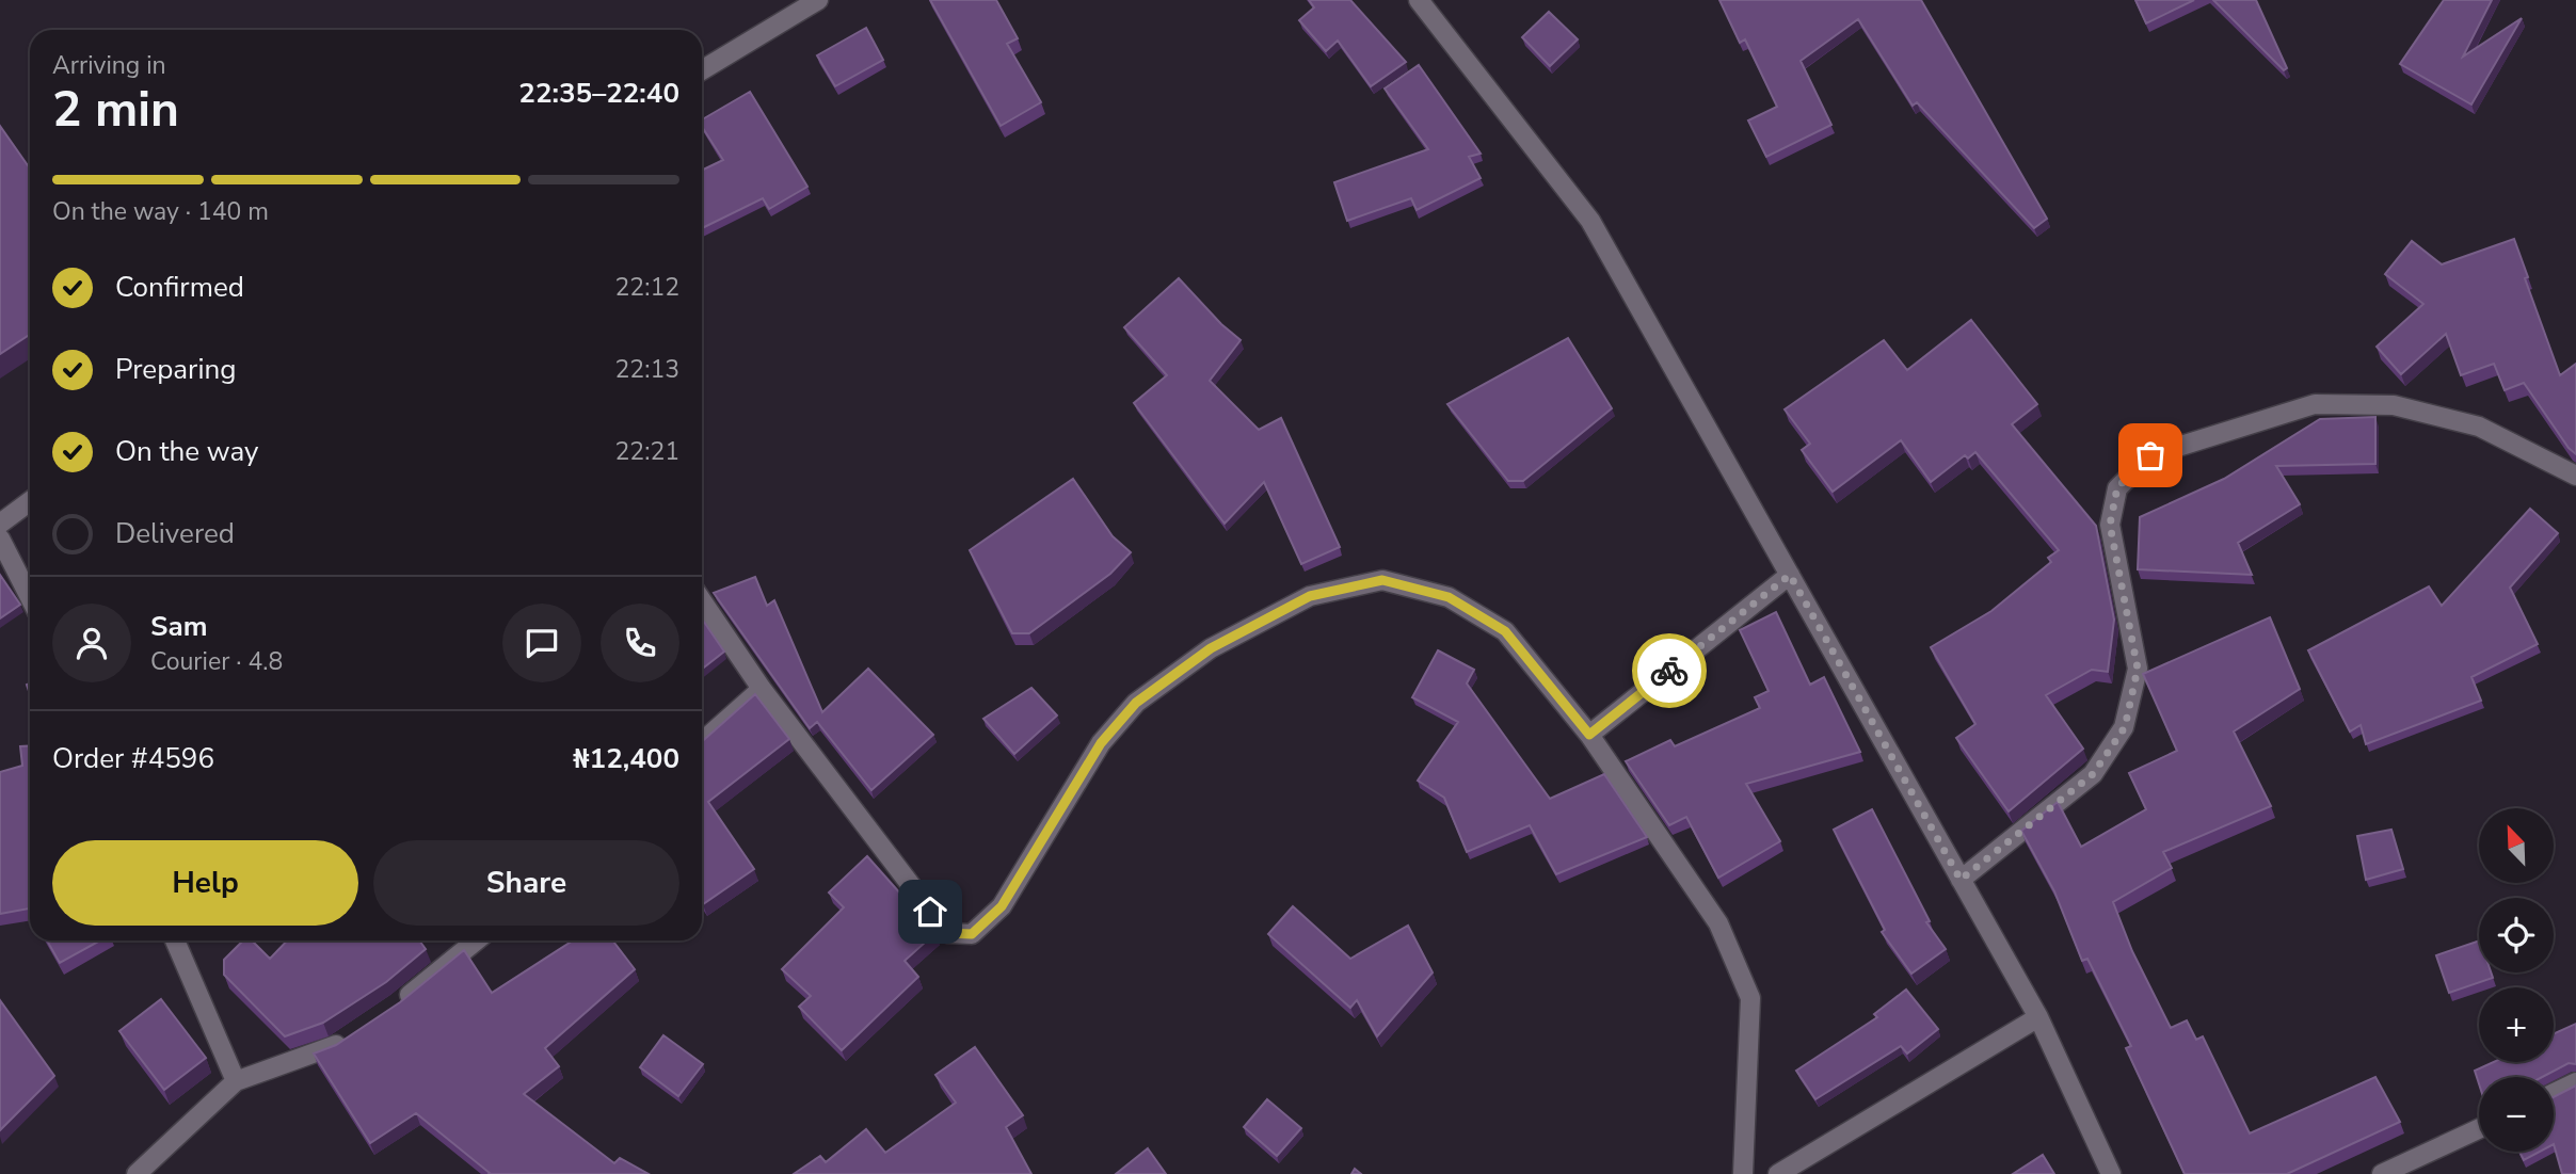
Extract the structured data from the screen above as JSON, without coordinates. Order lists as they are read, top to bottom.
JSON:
{
  "north": "top left",
  "page": {
    "heading": ["2 min", "Arriving in", "22:35–22:40"],
    "panel": [
      "Sam",
      "Courier · 4.8",
      "Order #4596",
      "₦12,400"
    ],
    "bar": "On the way · 140 m",
    "list": [
      ["Confirmed", "22:12"],
      ["Preparing", "22:13"],
      ["On the way", "22:21"],
      "Delivered"
    ],
    "map_buttons": ["+", "−"],
    "buttons": ["Help", "Share"]
  }
}
